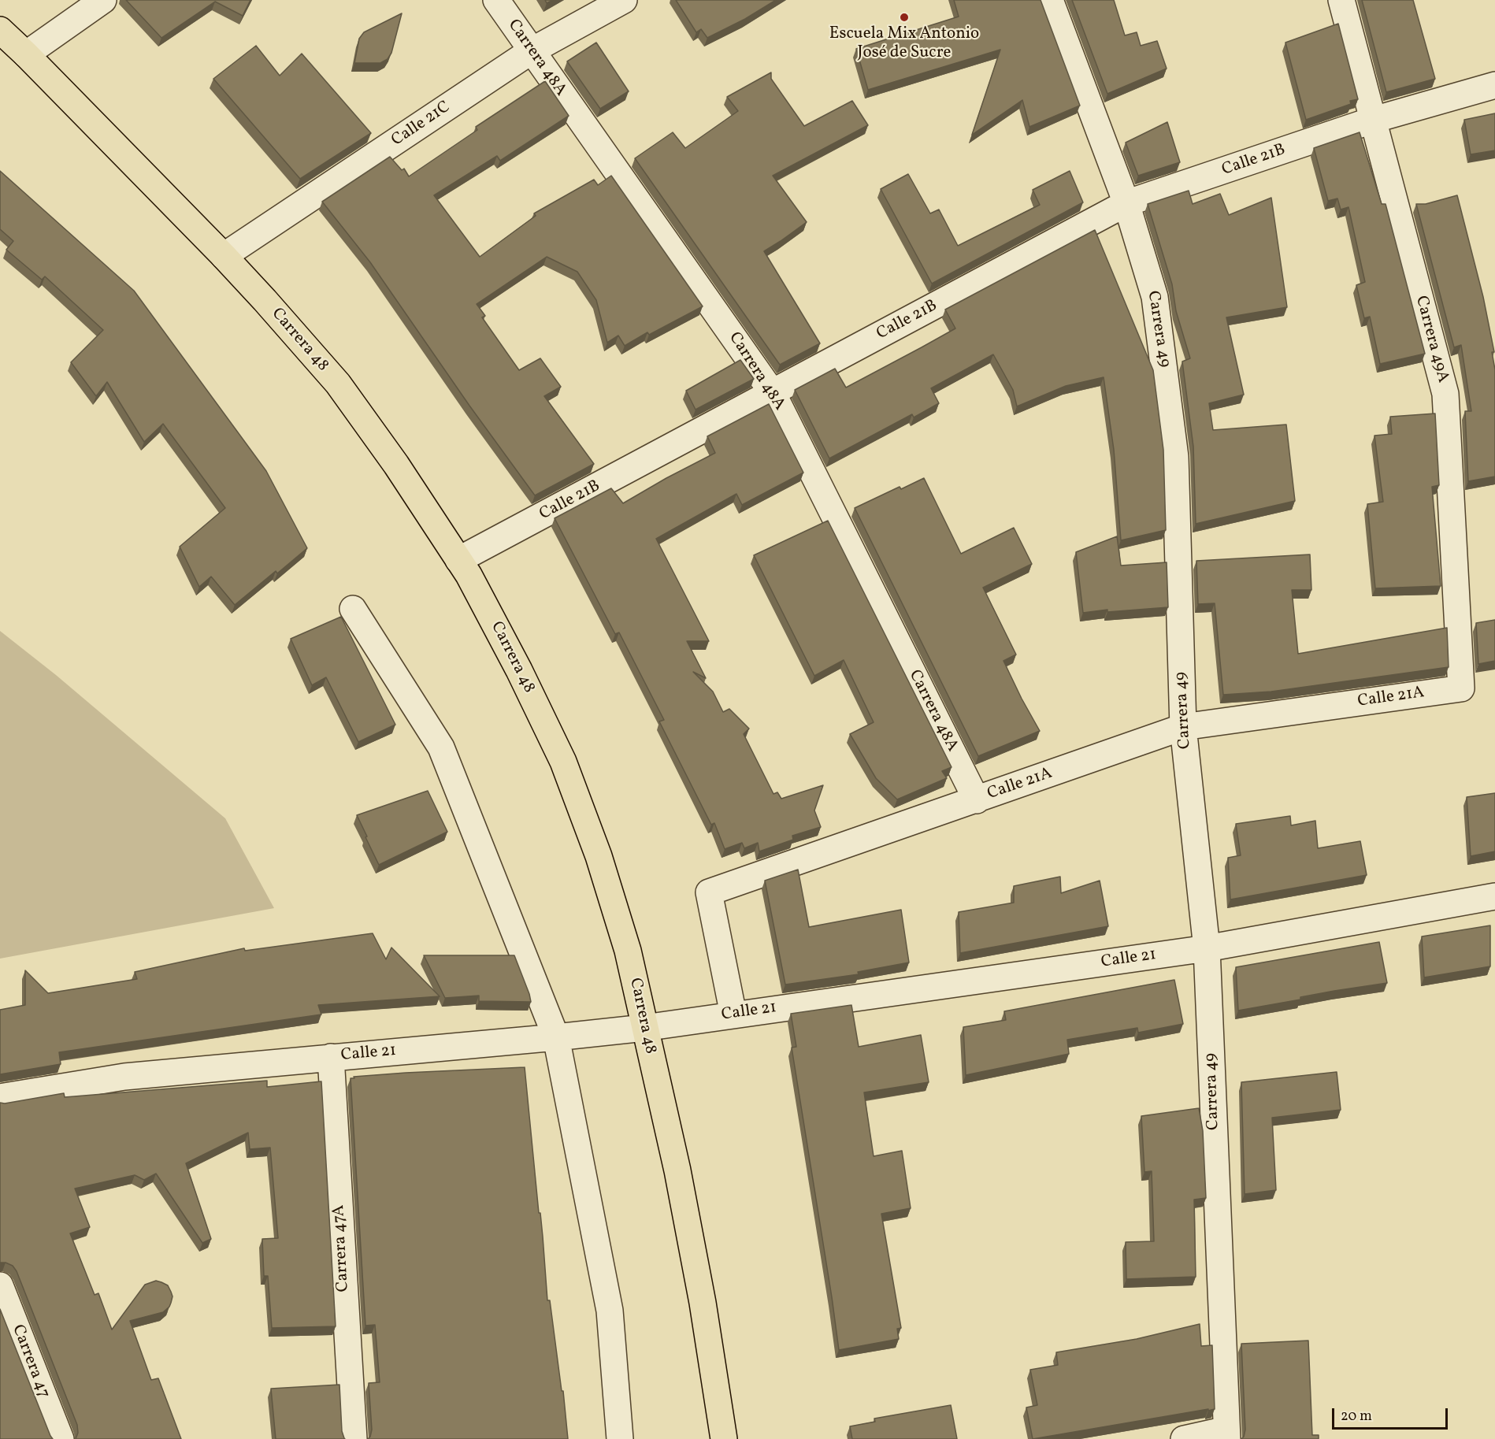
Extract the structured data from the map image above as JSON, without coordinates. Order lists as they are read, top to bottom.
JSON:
{
  "streets": {
    "highway": ["Carrera 48"],
    "street": [
      "Carrera 48A",
      "Calle 21C",
      "Calle 21B",
      "Carrera 49",
      "Carrera 49A",
      "Calle 21A",
      "Calle 21",
      "Carrera 47A",
      "Carrera 47"
    ]
  },
  "crossings": [
    ["Carrera 48A", "Calle 21C"],
    ["Carrera 48A", "Calle 21B"],
    ["Carrera 48A", "Calle 21A"],
    ["Calle 21C", "Carrera 48"],
    ["Calle 21B", "Carrera 49"],
    ["Calle 21B", "Carrera 49A"],
    ["Calle 21B", "Carrera 48"],
    ["Carrera 49", "Calle 21A"],
    ["Carrera 49", "Calle 21"],
    ["Carrera 49A", "Calle 21A"],
    ["Carrera 48", "Calle 21"],
    ["Calle 21A", "Calle 21"],
    ["Calle 21", "Carrera 47A"]
  ],
  "places": ["Escuela Mix Antonio José de Sucre"],
  "scale_bar": "20 m"
}
